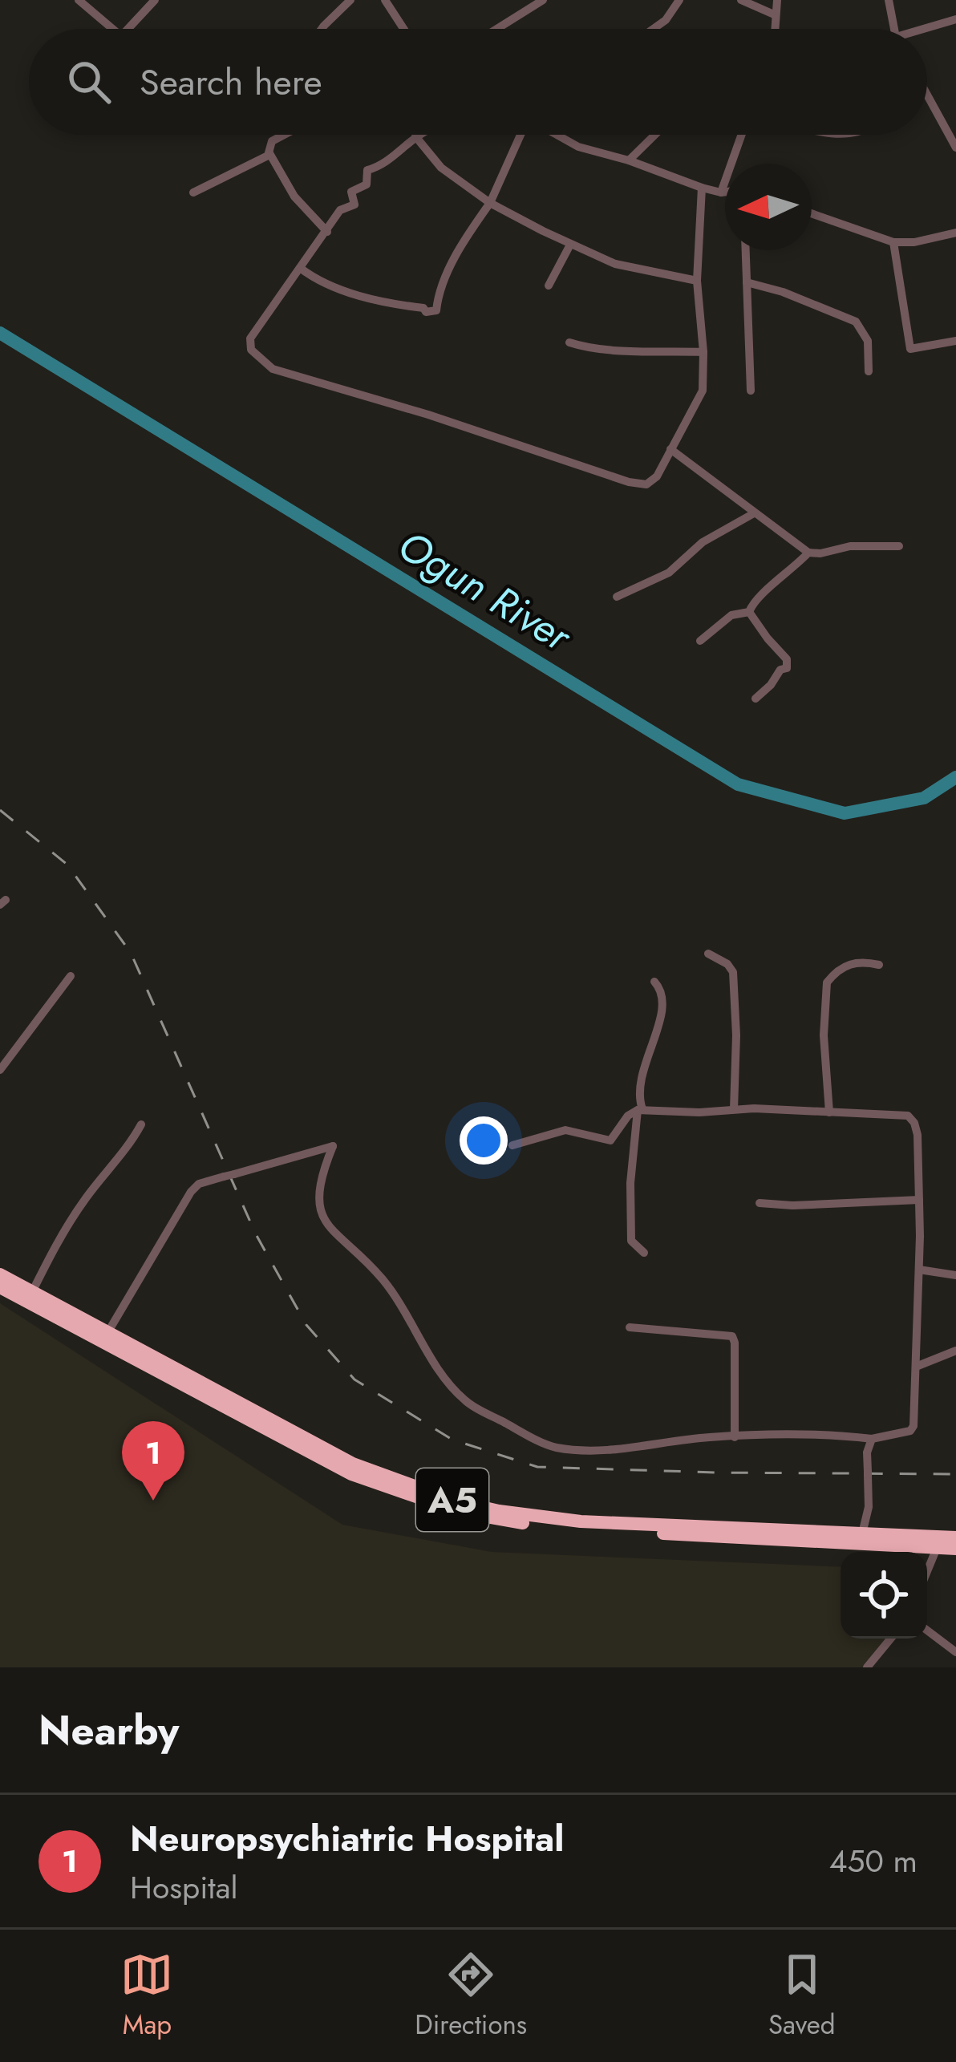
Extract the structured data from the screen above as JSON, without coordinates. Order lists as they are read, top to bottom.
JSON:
{
  "streets": {
    "highway": ["A5"]
  },
  "water": ["Ogun River"],
  "north": "left",
  "page": {
    "search": "Search here",
    "pins": "1",
    "heading": "Nearby",
    "list": [
      {
        "mark": "1",
        "name": "Neuropsychiatric Hospital",
        "note": "Hospital",
        "value": "450 m"
      }
    ],
    "nav": ["Map", "Directions", "Saved"]
  }
}
